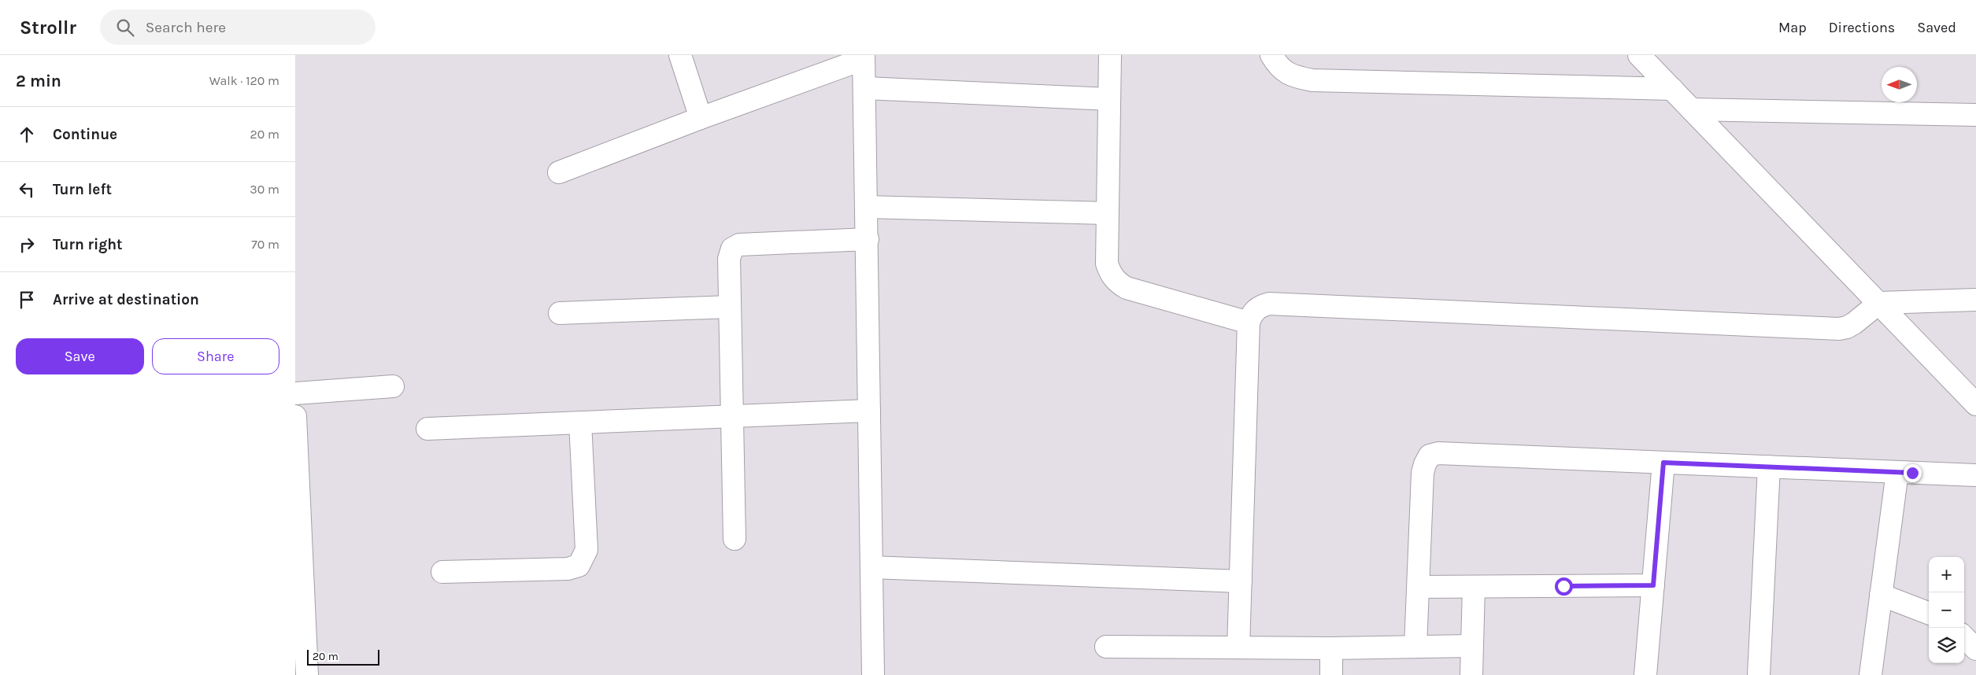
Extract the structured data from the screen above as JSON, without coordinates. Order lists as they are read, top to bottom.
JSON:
{
  "scale_bar": "20 m",
  "north": "left",
  "page": {
    "header": "Strollr",
    "search": "Search here",
    "nav": ["Map", "Directions", "Saved"],
    "heading": ["2 min", "Walk · 120 m"],
    "list": [
      ["Continue", "20 m"],
      ["Turn left", "30 m"],
      ["Turn right", "70 m"],
      "Arrive at destination"
    ],
    "buttons": ["Save", "Share"],
    "map_buttons": ["+", "−"],
    "scale": "20 m"
  }
}
